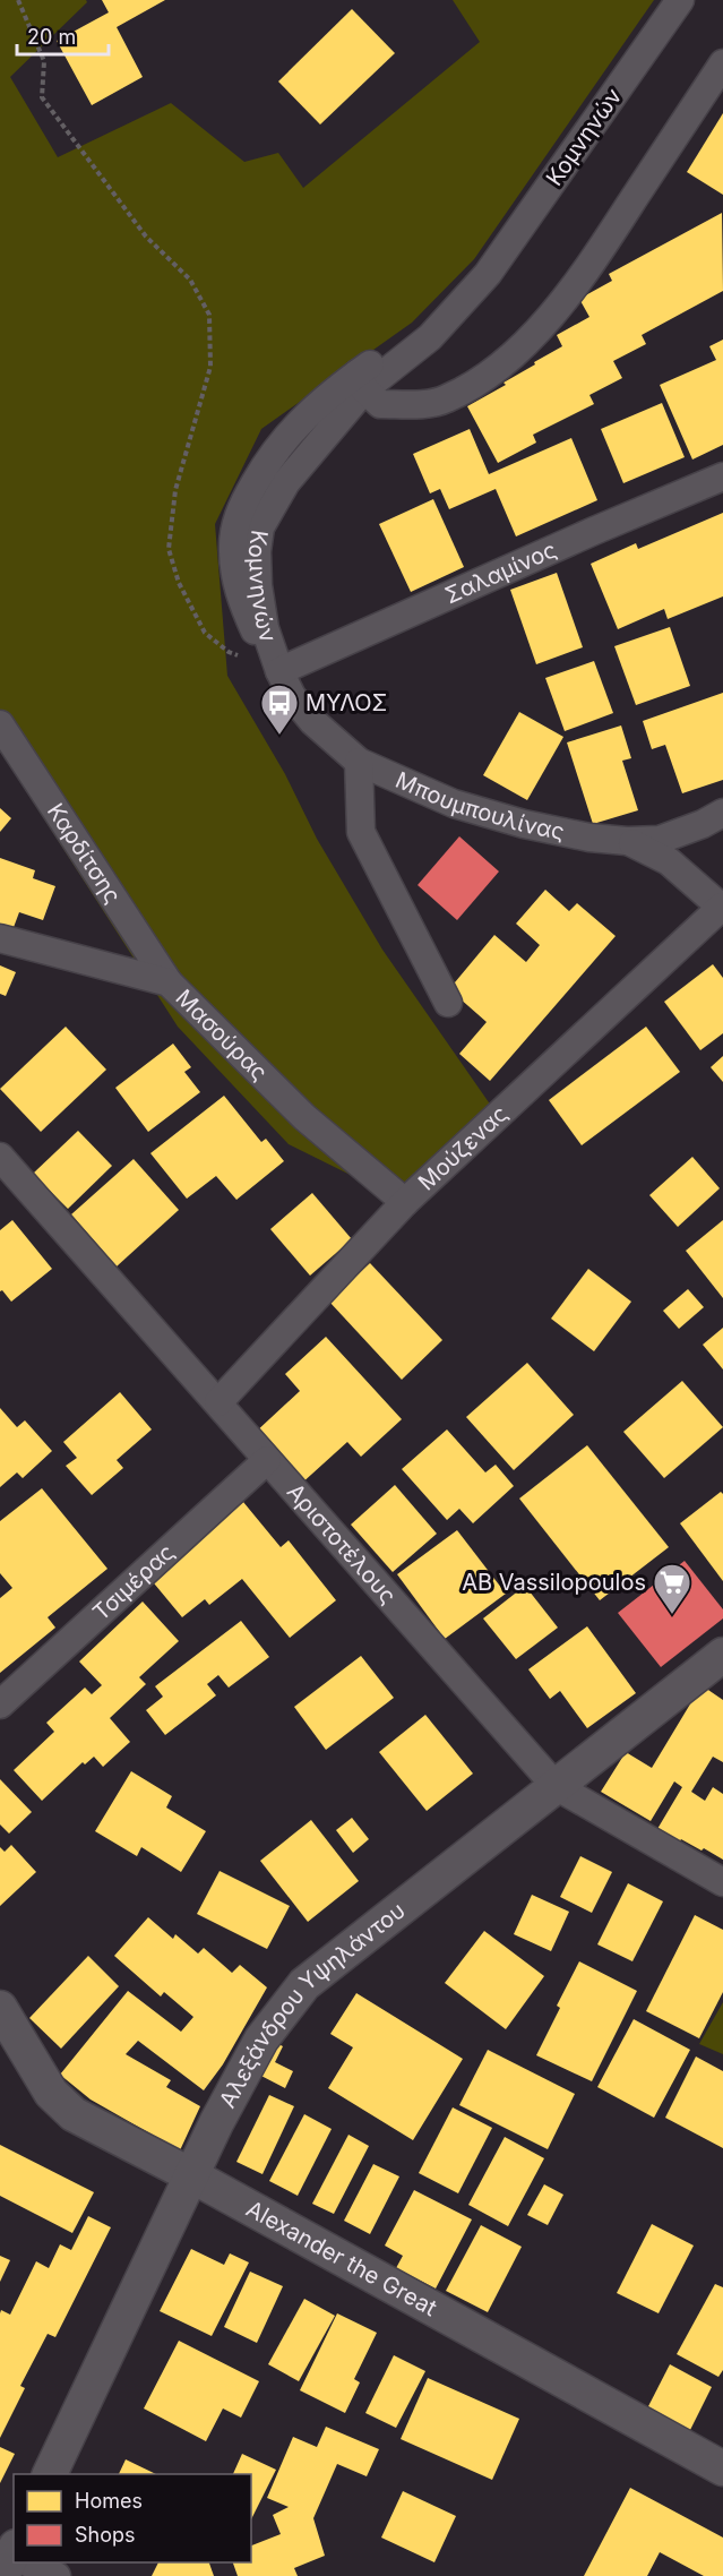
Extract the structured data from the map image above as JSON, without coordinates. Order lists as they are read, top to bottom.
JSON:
{
  "streets": {
    "street": [
      "Κομνηνών",
      "Σαλαμίνος",
      "Μπουμπουλίνας",
      "Καρδίτσης",
      "Μασούρας",
      "Μούζενας",
      "Αριστοτέλους",
      "Τσιμέρας",
      "Αλεξάνδρου Υψηλάντου",
      "Alexander the Great"
    ]
  },
  "crossings": [
    ["Κομνηνών", "Σαλαμίνος"],
    ["Κομνηνών", "Μπουμπουλίνας"],
    ["Σαλαμίνος", "Μπουμπουλίνας"],
    ["Καρδίτσης", "Μασούρας"],
    ["Μασούρας", "Μούζενας"],
    ["Μούζενας", "Αριστοτέλους"],
    ["Αριστοτέλους", "Τσιμέρας"],
    ["Αριστοτέλους", "Αλεξάνδρου Υψηλάντου"],
    ["Αλεξάνδρου Υψηλάντου", "Alexander the Great"]
  ],
  "places": {
    "bus stop": ["ΜΥΛΟΣ"],
    "supermarket": ["AB Vassilopoulos"]
  },
  "legend": ["Homes", "Shops"],
  "scale_bar": "20 m"
}
